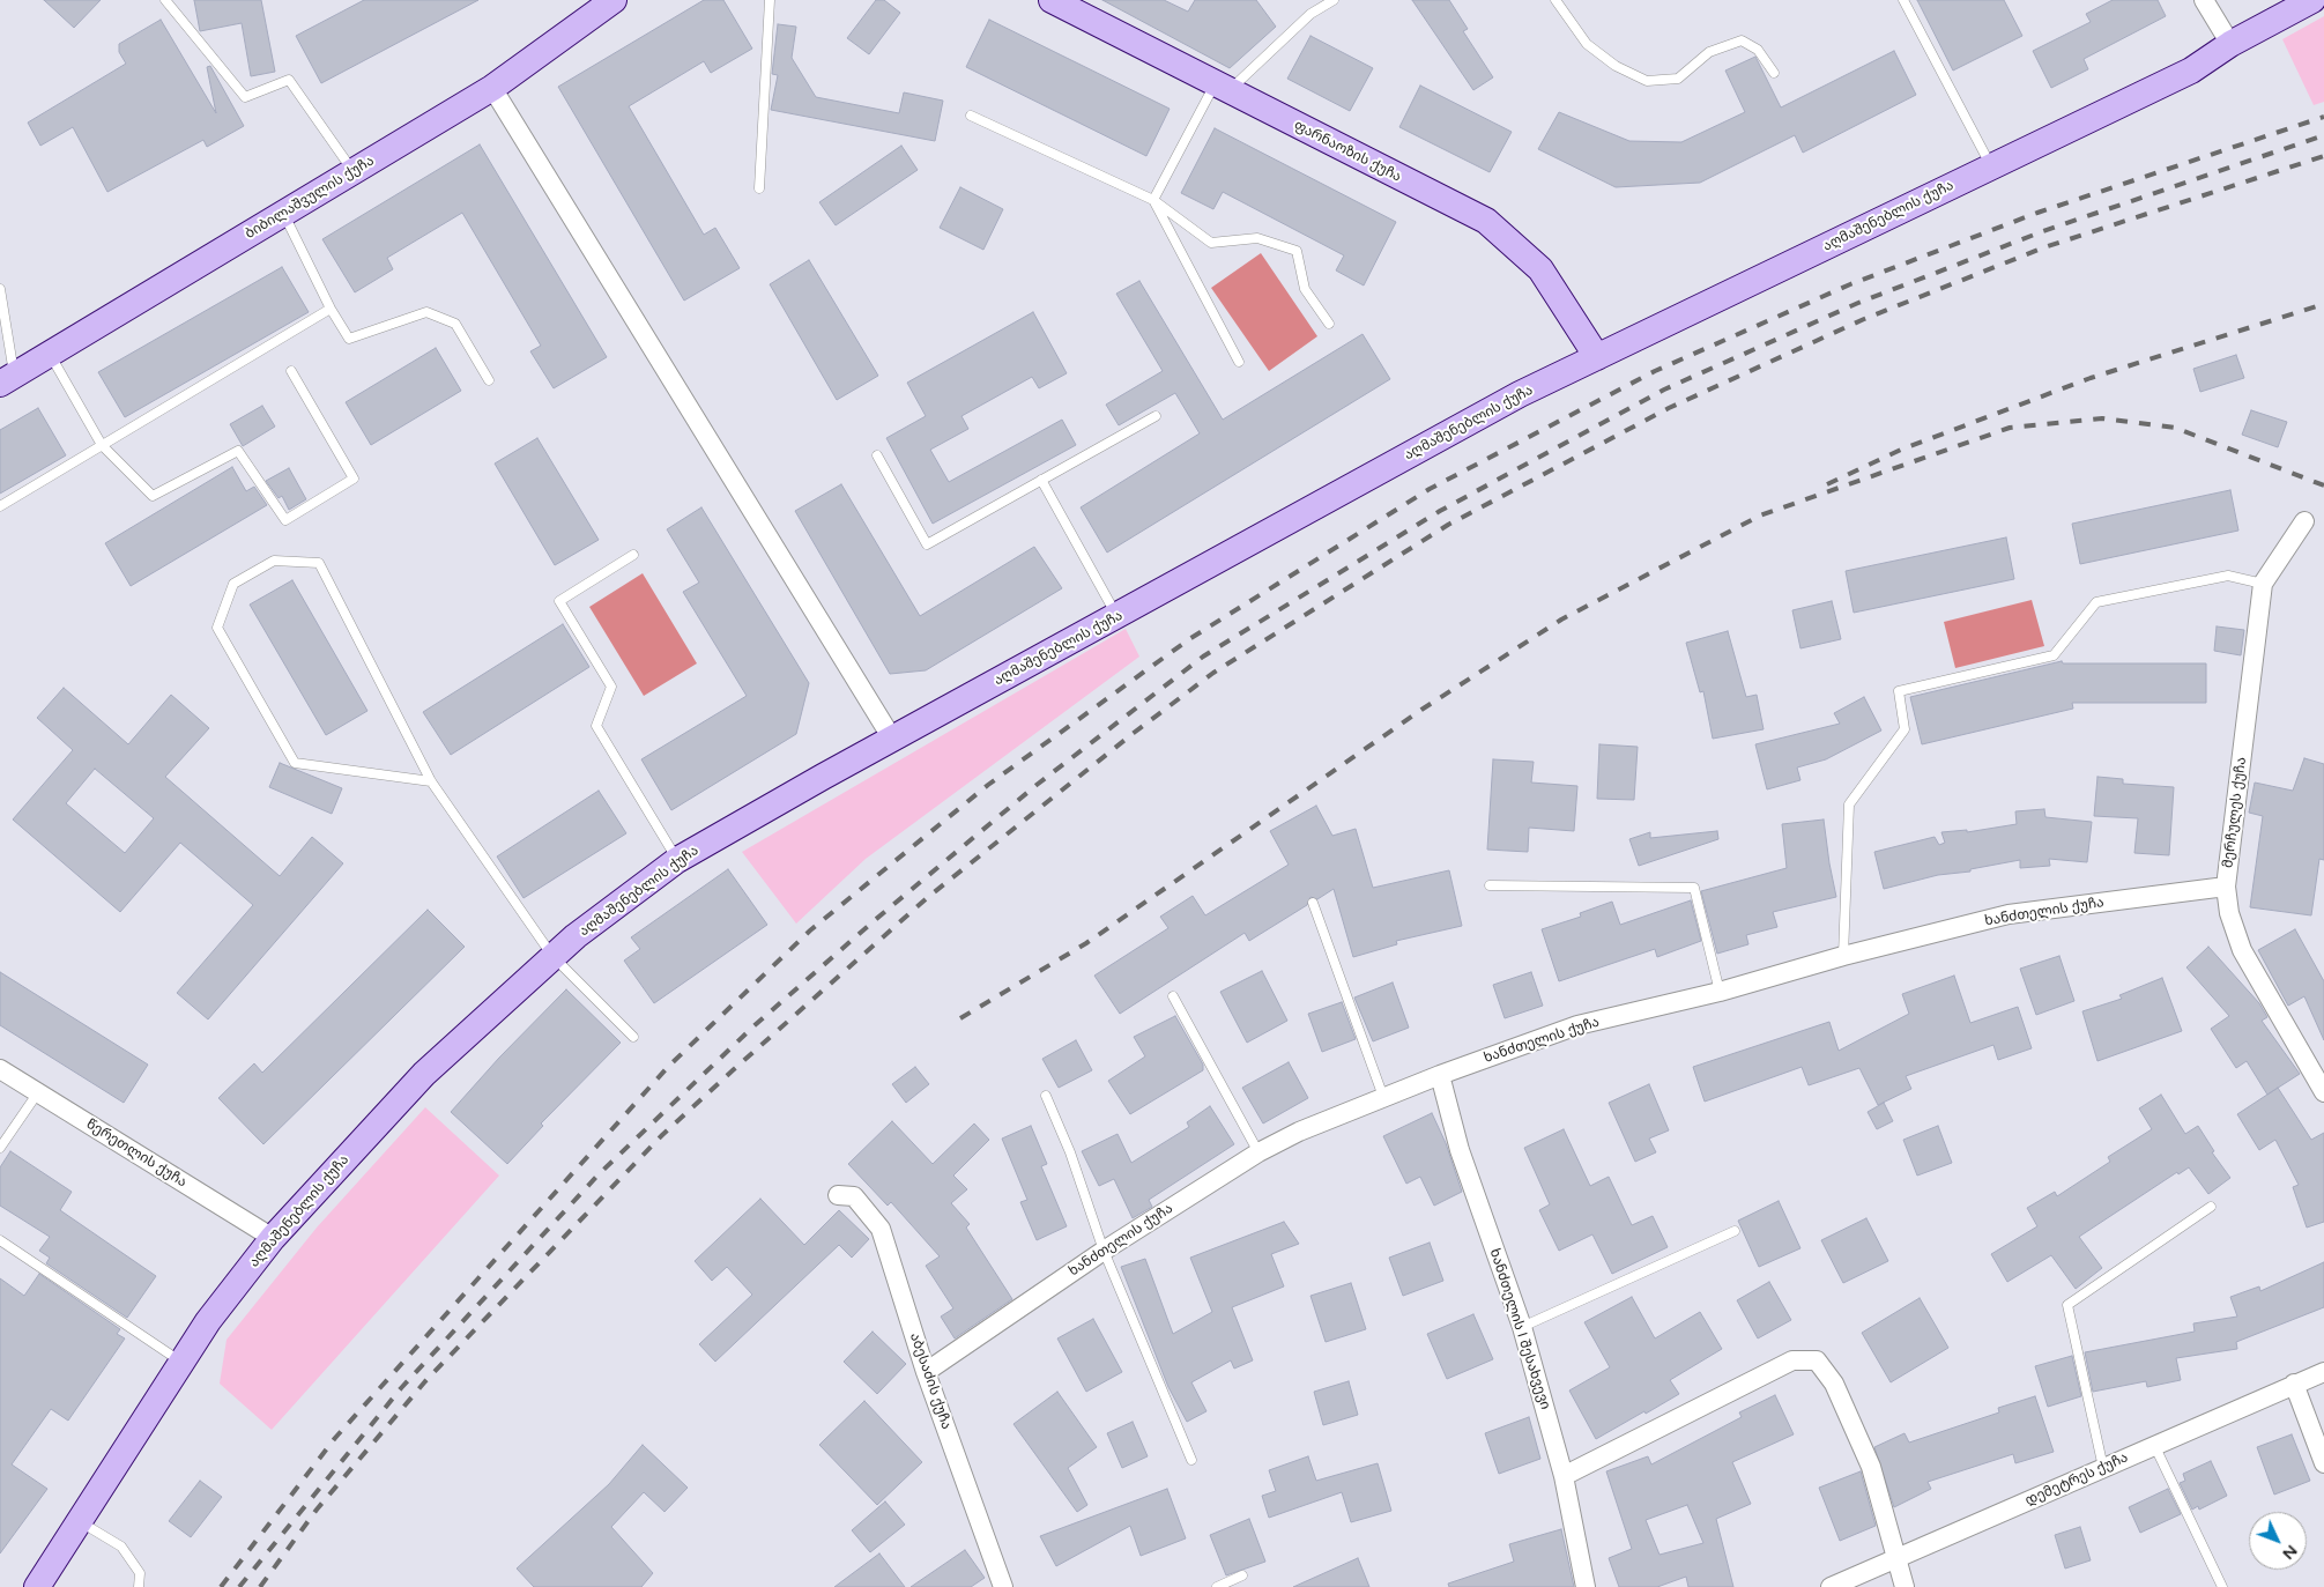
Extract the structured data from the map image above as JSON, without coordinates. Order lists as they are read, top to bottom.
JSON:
{
  "streets": {
    "main road": ["ფარნაოზის ქუჩა", "ბიბილაშვულის ქუჩა", "აღმაშენებლის ქუჩა"],
    "street": [
      "მერჩულეს ქუჩა",
      "ხანძთელის ქუჩა",
      "წერეთლის ქუჩა",
      "ხანძთელის I შესახვევი",
      "აბესაძის ქუჩა",
      "დემეტრეს ქუჩა"
    ]
  },
  "crossings": [
    ["ფარნაოზის ქუჩა", "აღმაშენებლის ქუჩა"],
    ["აღმაშენებლის ქუჩა", "წერეთლის ქუჩა"],
    ["მერჩულეს ქუჩა", "ხანძთელის ქუჩა"],
    ["ხანძთელის ქუჩა", "ხანძთელის I შესახვევი"],
    ["ხანძთელის ქუჩა", "აბესაძის ქუჩა"]
  ],
  "north": "bottom right"
}
